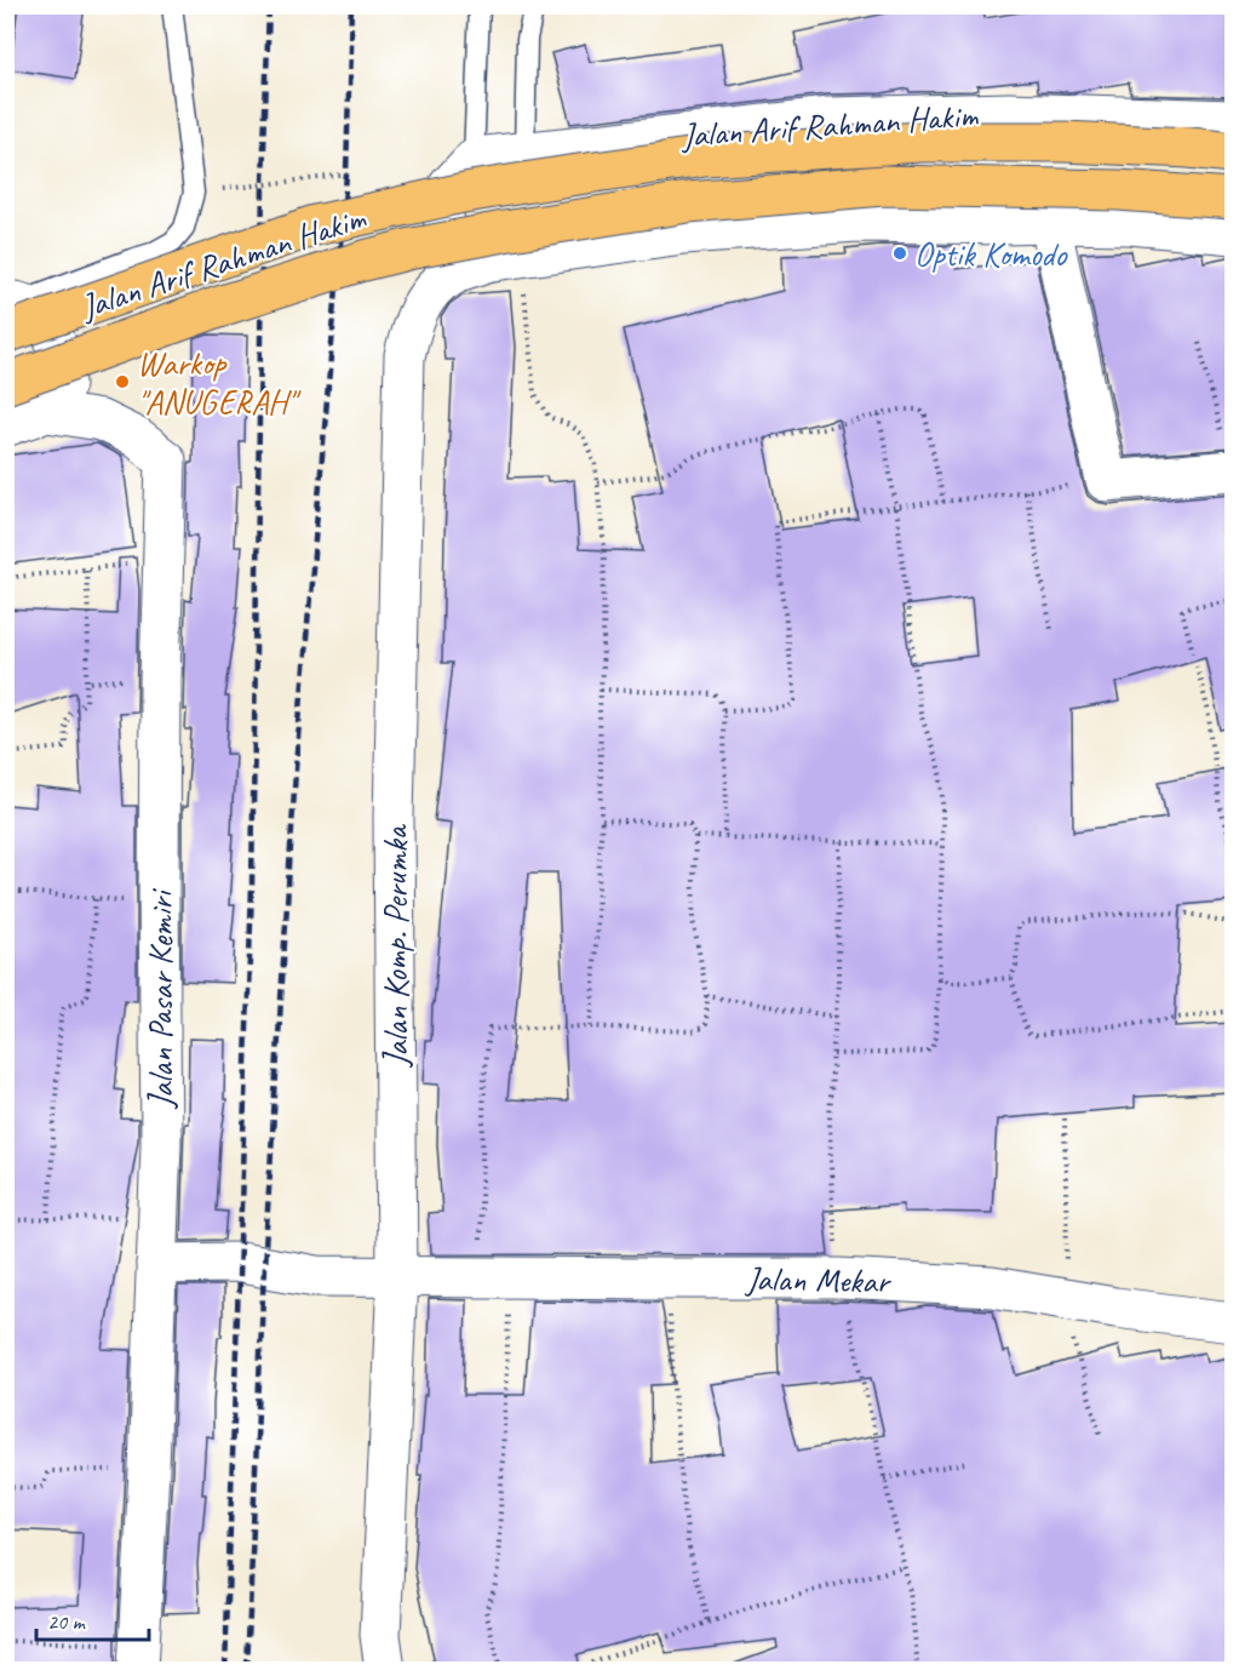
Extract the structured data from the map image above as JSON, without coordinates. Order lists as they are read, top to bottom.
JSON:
{
  "streets": {
    "highway": ["Jalan Arif Rahman Hakim"],
    "street": ["Jalan Komp. Perumka", "Jalan Pasar Kemiri", "Jalan Mekar"]
  },
  "crossings": [
    ["Jalan Arif Rahman Hakim", "Jalan Pasar Kemiri"],
    ["Jalan Komp. Perumka", "Jalan Mekar"],
    ["Jalan Pasar Kemiri", "Jalan Mekar"]
  ],
  "places": ["Optik Komodo", "Warkop \"ANUGERAH\""],
  "scale_bar": "20 m"
}
